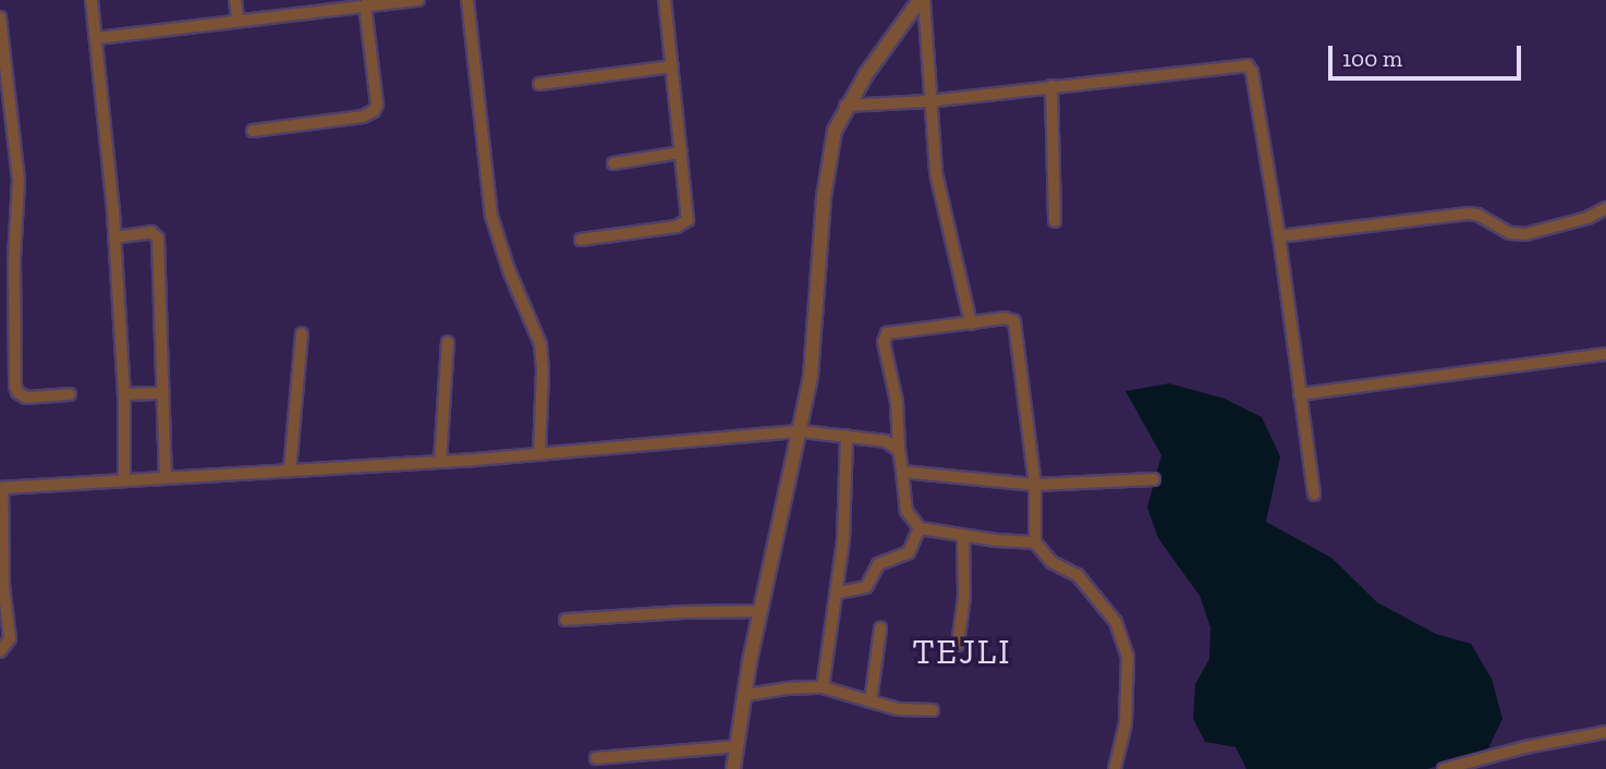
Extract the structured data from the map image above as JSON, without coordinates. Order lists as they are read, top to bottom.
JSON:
{
  "districts": ["TEJLI"],
  "scale_bar": "100 m"
}
